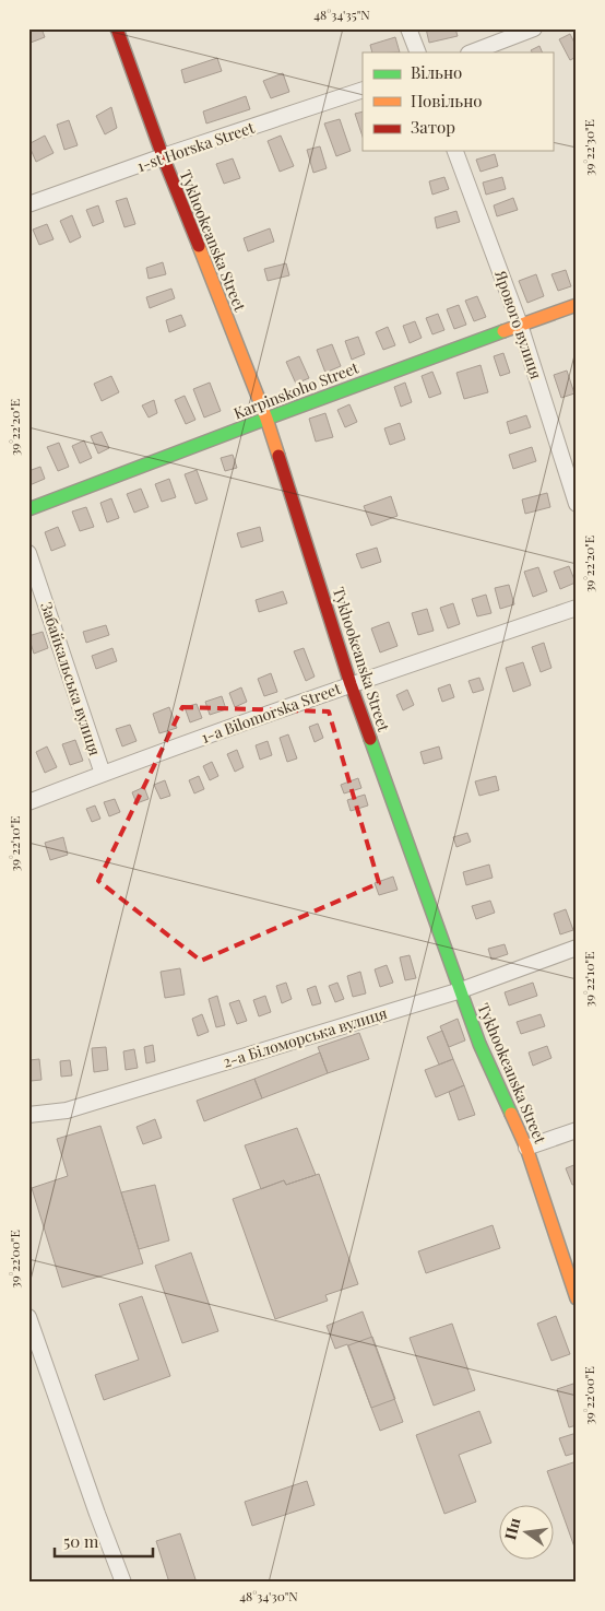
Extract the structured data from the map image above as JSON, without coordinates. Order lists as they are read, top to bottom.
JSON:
{
  "streets": {
    "street": [
      "1-st Horska Street",
      "Tykhookeanska Street",
      "Ярового вулиця",
      "Karpinskoho Street",
      "Забайкальська вулиця",
      "1-a Bilomorska Street",
      "2-а Біломорська вулиця"
    ]
  },
  "crossings": [
    ["1-st Horska Street", "Tykhookeanska Street"],
    ["Tykhookeanska Street", "Karpinskoho Street"],
    ["Tykhookeanska Street", "1-a Bilomorska Street"],
    ["Tykhookeanska Street", "2-а Біломорська вулиця"],
    ["Ярового вулиця", "Karpinskoho Street"],
    ["Забайкальська вулиця", "1-a Bilomorska Street"]
  ],
  "legend": ["Вільно", "Повільно", "Затор"],
  "scale_bar": "50 m",
  "north": "left",
  "coordinates": [
    "48°34'35\"N",
    "39°22'30\"E",
    "39°22'20\"E",
    "39°22'10\"E",
    "39°22'00\"E",
    "48°34'30\"N"
  ]
}
